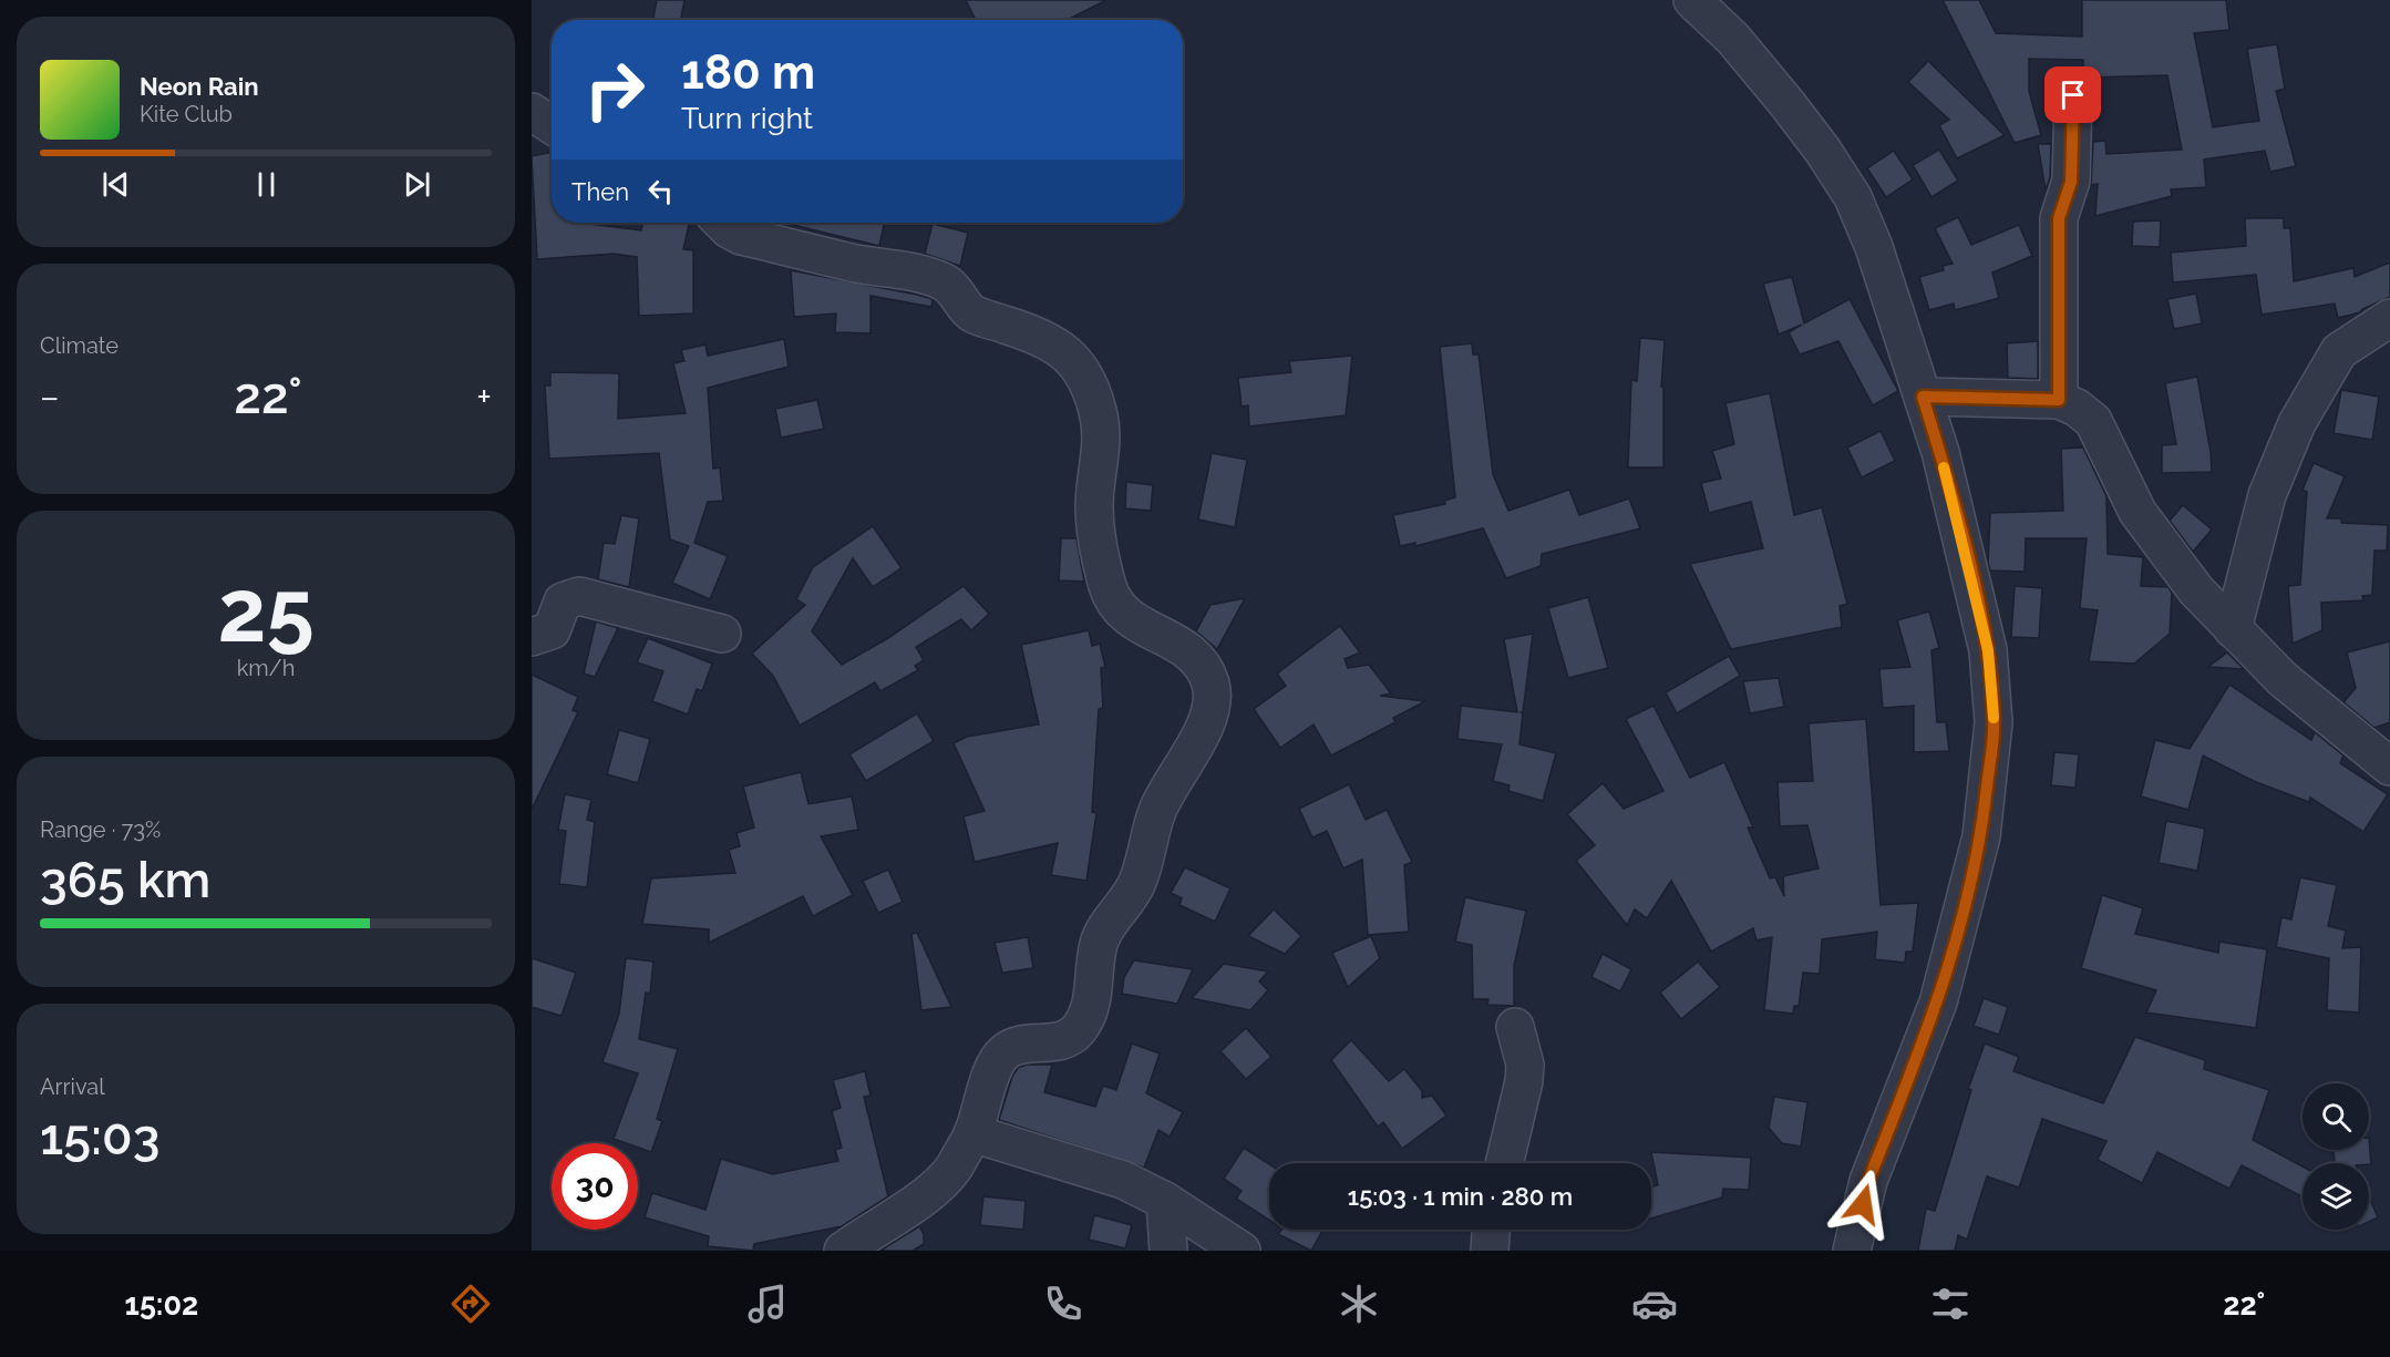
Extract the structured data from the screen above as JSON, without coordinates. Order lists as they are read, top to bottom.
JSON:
{
  "page": {
    "turn": ["180 m", "Turn right"],
    "song": ["Neon Rain", "Kite Club"],
    "then": "Then",
    "tile": [
      "Climate",
      ["25", "km/h"],
      ["Range · 73%", "365 km"],
      ["Arrival", "15:03"]
    ],
    "heat": ["−", "22°", "+"],
    "limit": "30",
    "trip": "15:03 · 1 min · 280 m",
    "tabs": ["15:02", "22°"]
  }
}
